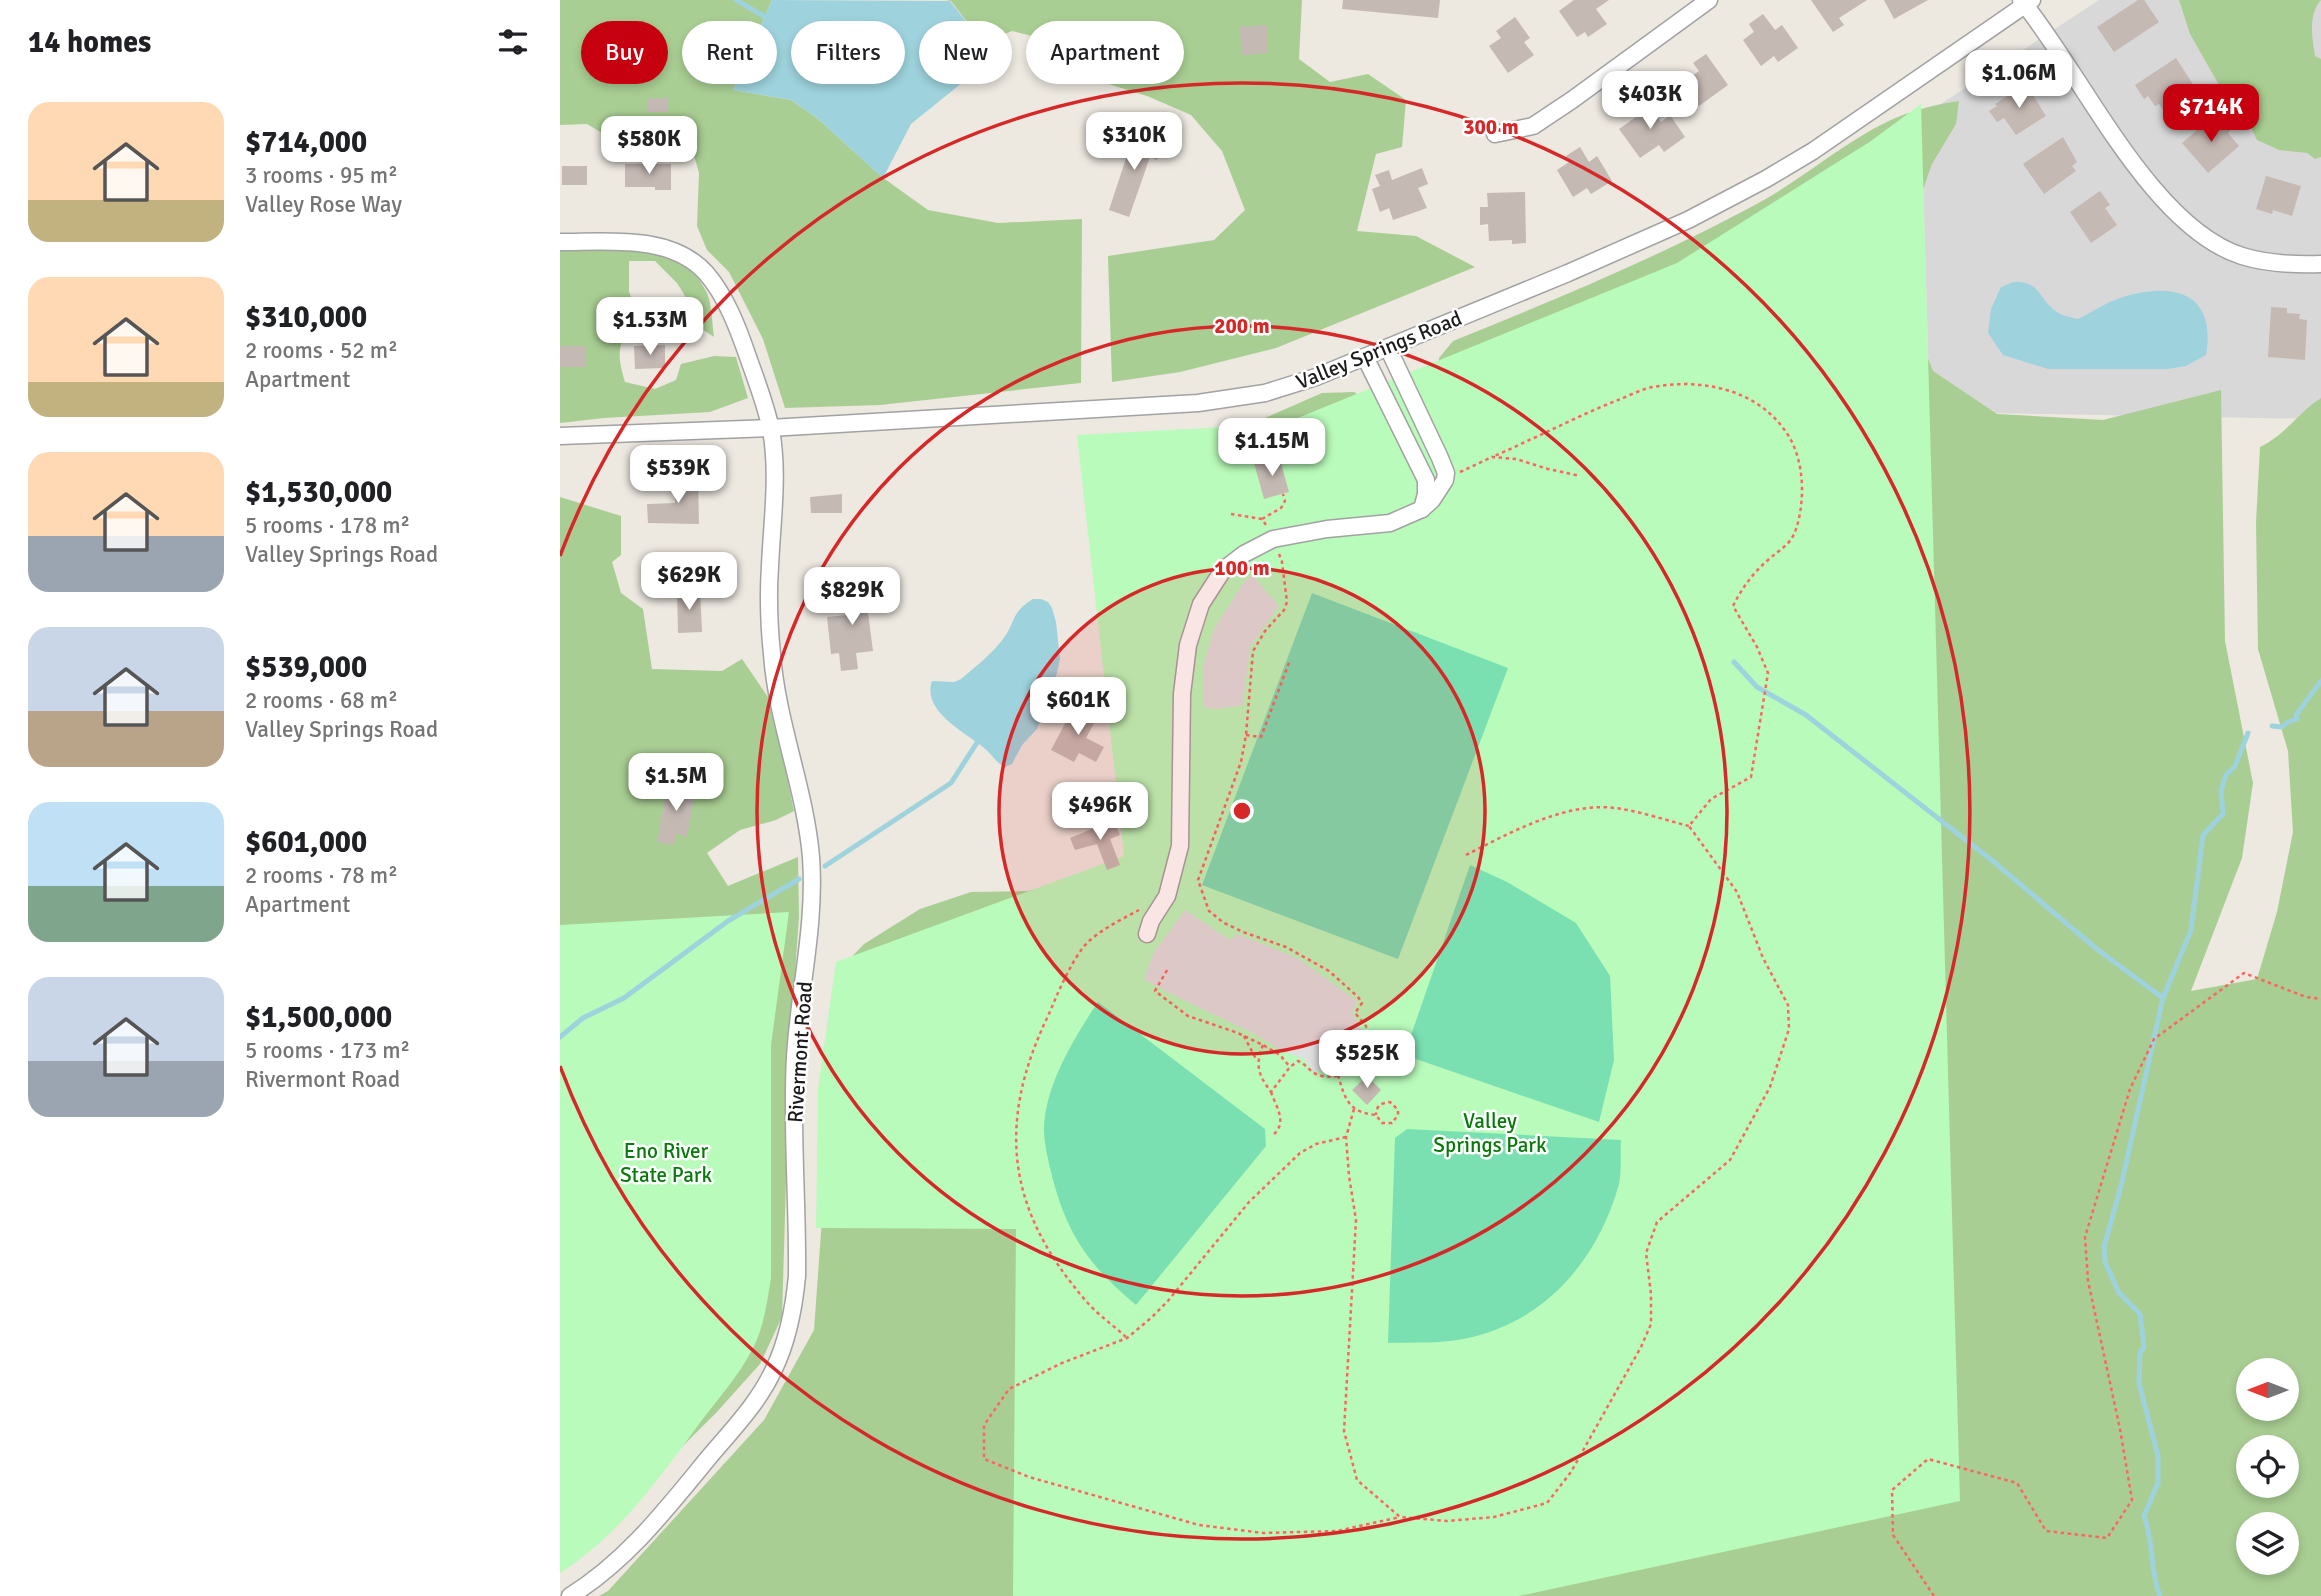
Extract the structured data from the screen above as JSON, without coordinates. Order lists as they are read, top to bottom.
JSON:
{
  "streets": {
    "street": ["Valley Springs Road", "Rivermont Road"]
  },
  "crossings": [
    ["Valley Springs Road", "Rivermont Road"]
  ],
  "parks": ["Valley Springs Park", "Eno River State Park"],
  "north": "left",
  "page": {
    "heading": "14 homes",
    "chip": [
      "Buy",
      "Rent",
      "Filters",
      "New",
      "Apartment"
    ],
    "price": [
      "$1.06M",
      "$403K",
      "$714K",
      "$310K",
      "$580K",
      "$1.53M",
      "$1.15M",
      "$539K",
      "$629K",
      "$829K",
      "$601K",
      "$1.5M",
      "$496K",
      "$525K"
    ],
    "list": [
      {
        "name": "$714,000",
        "note": "3 rooms · 95 m² · Valley Rose Way"
      },
      {
        "name": "$310,000",
        "note": "2 rooms · 52 m² · Apartment"
      },
      {
        "name": "$1,530,000",
        "note": "5 rooms · 178 m² · Valley Springs Road"
      },
      {
        "name": "$539,000",
        "note": "2 rooms · 68 m² · Valley Springs Road"
      },
      {
        "name": "$601,000",
        "note": "2 rooms · 78 m² · Apartment"
      },
      {
        "name": "$1,500,000",
        "note": "5 rooms · 173 m² · Rivermont Road"
      }
    ]
  },
  "rings": ["300 m", "200 m", "100 m"]
}
